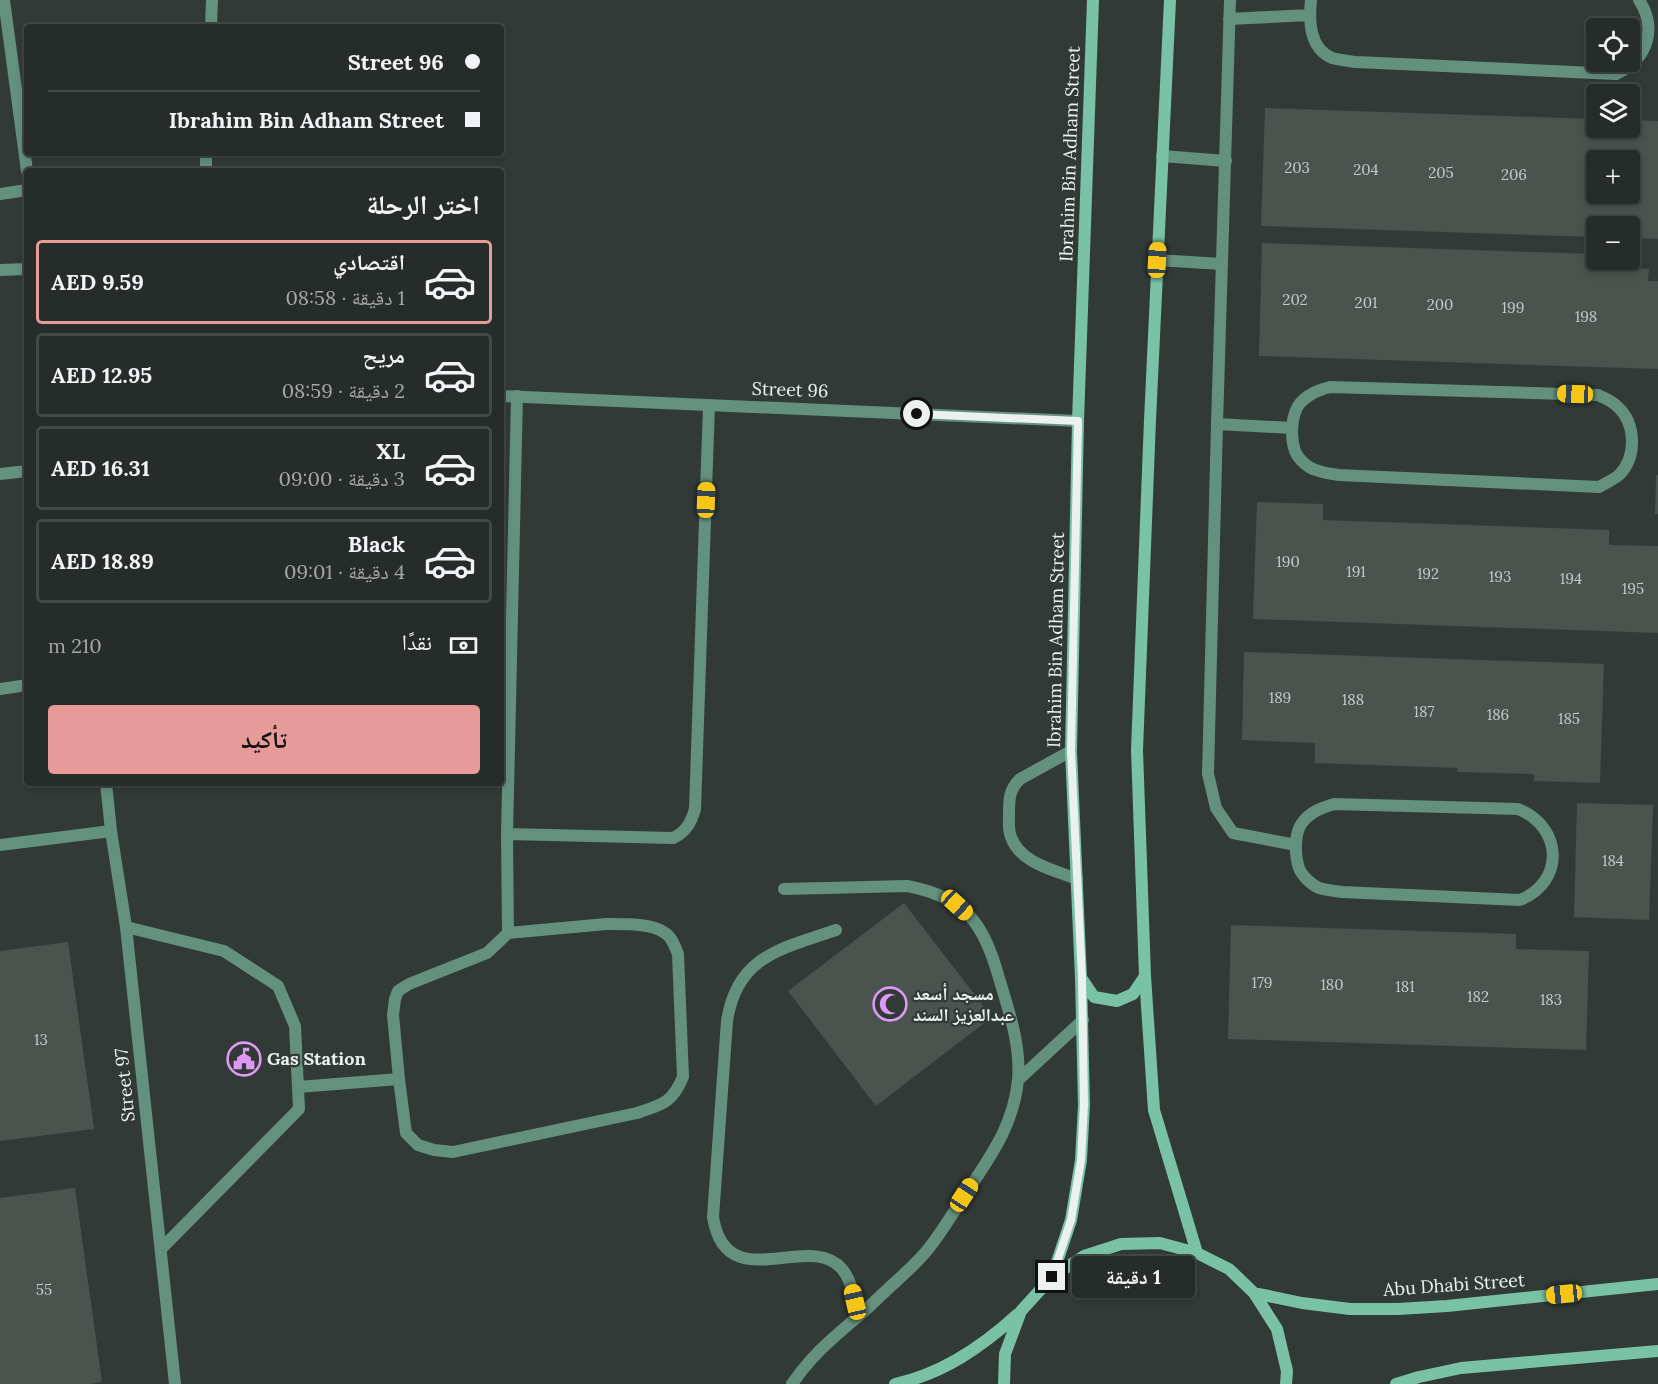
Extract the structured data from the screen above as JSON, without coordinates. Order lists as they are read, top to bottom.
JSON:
{
  "streets": {
    "street": [
      "Ibrahim Bin Adham Street",
      "Street 96",
      "Street 97",
      "Abu Dhabi Street"
    ]
  },
  "crossings": [
    ["Ibrahim Bin Adham Street", "Street 96"]
  ],
  "places": {
    "mosque": ["مسجد أسعد عبدالعزيز السند"],
    "public building": ["Gas Station"]
  },
  "house_numbers": [
    "203",
    "204",
    "205",
    "206",
    "202",
    "201",
    "200",
    "199",
    "198",
    "190",
    "191",
    "192",
    "193",
    "194",
    "195",
    "189",
    "188",
    "187",
    "186",
    "185",
    "184",
    "179",
    "180",
    "181",
    "182",
    "183",
    "13",
    "55"
  ],
  "page": {
    "map_buttons": ["+", "−"],
    "banner": ["Street 96", "Ibrahim Bin Adham Street"],
    "heading": "اختر الرحلة",
    "list": [
      {
        "name": "اقتصادي",
        "note": "1 دقيقة · 08:58",
        "value": "AED 9.59"
      },
      {
        "name": "مريح",
        "note": "2 دقيقة · 08:59",
        "value": "AED 12.95"
      },
      {
        "name": "XL",
        "note": "3 دقيقة · 09:00",
        "value": "AED 16.31"
      },
      {
        "name": "Black",
        "note": "4 دقيقة · 09:01",
        "value": "AED 18.89"
      }
    ],
    "pay": ["نقدًا", "210 m"],
    "buttons": "تأكيد",
    "bubble": "1 دقيقة"
  }
}
